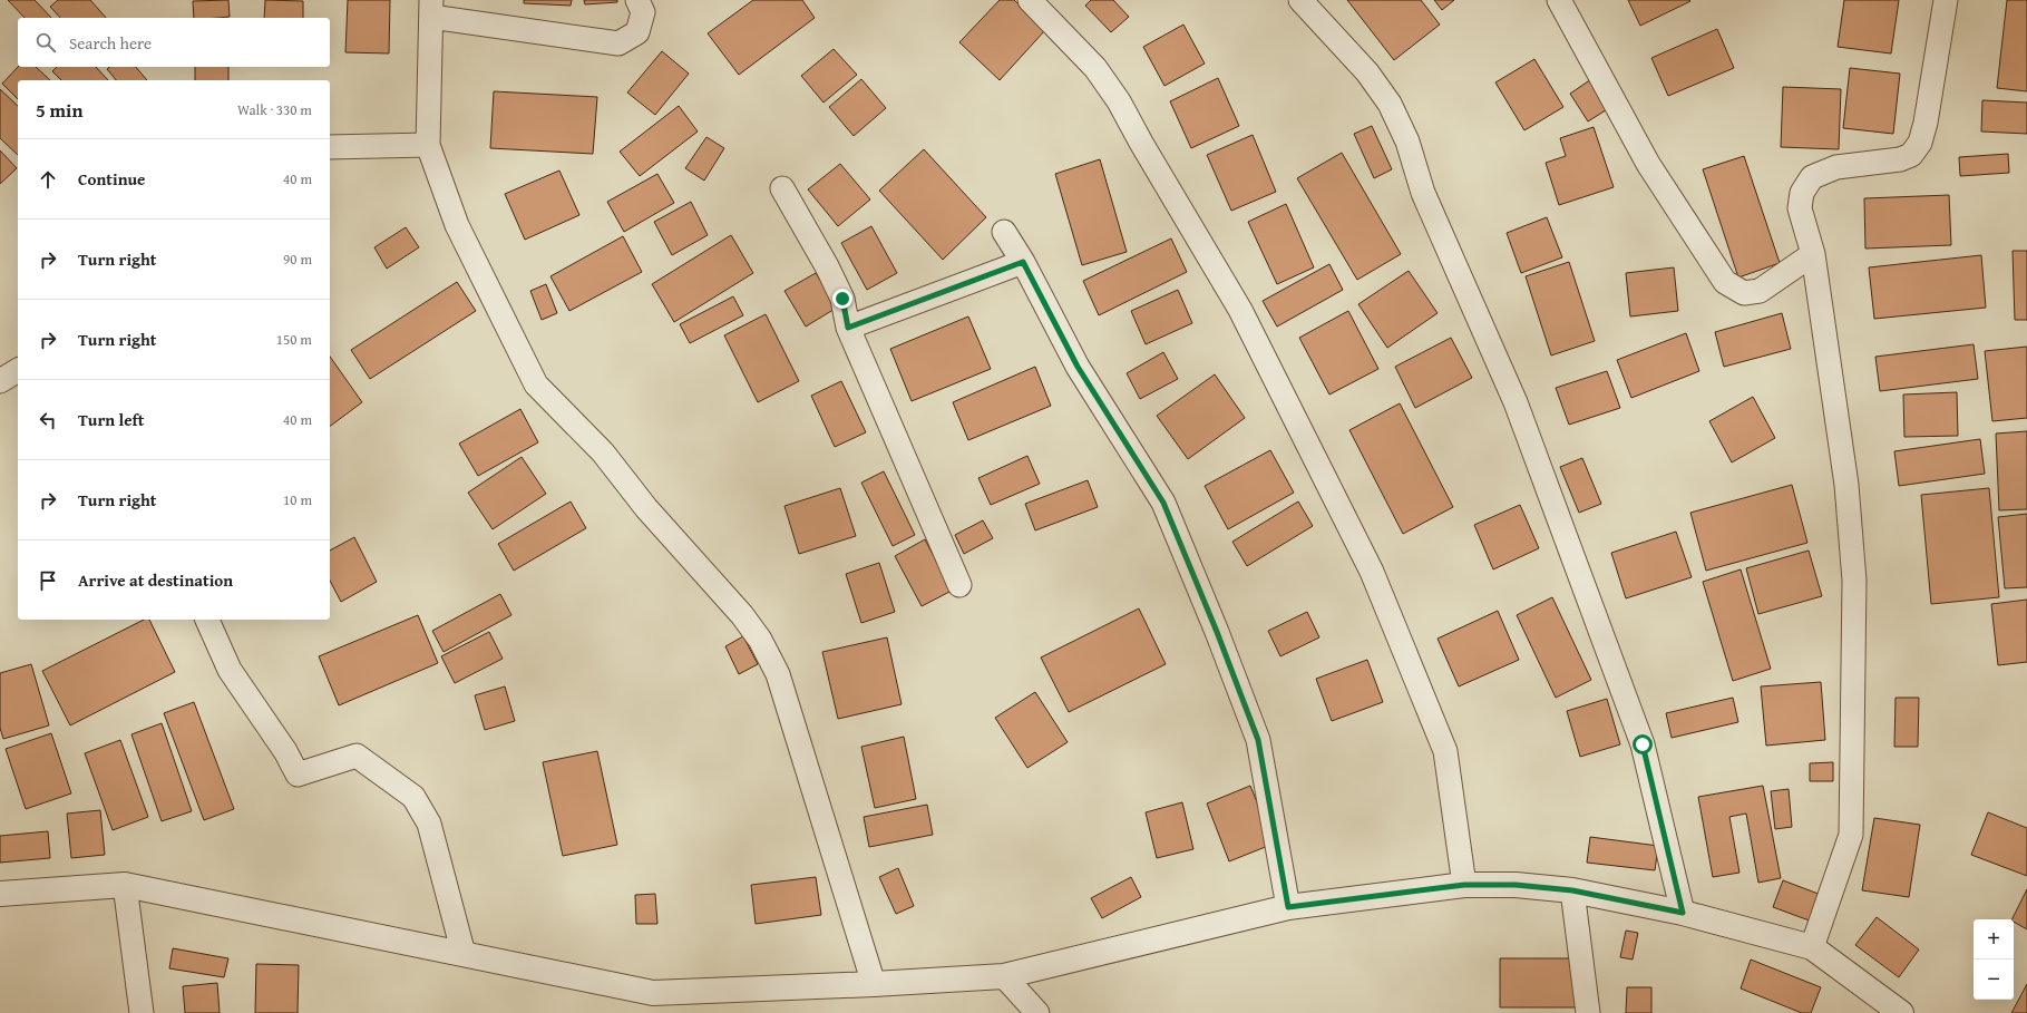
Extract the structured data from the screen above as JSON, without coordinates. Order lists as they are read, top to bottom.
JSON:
{
  "page": {
    "search": "Search here",
    "heading": ["5 min", "Walk · 330 m"],
    "list": [
      ["Continue", "40 m"],
      ["Turn right", "90 m"],
      ["Turn right", "150 m"],
      ["Turn left", "40 m"],
      ["Turn right", "10 m"],
      "Arrive at destination"
    ],
    "map_buttons": ["+", "−"]
  }
}
